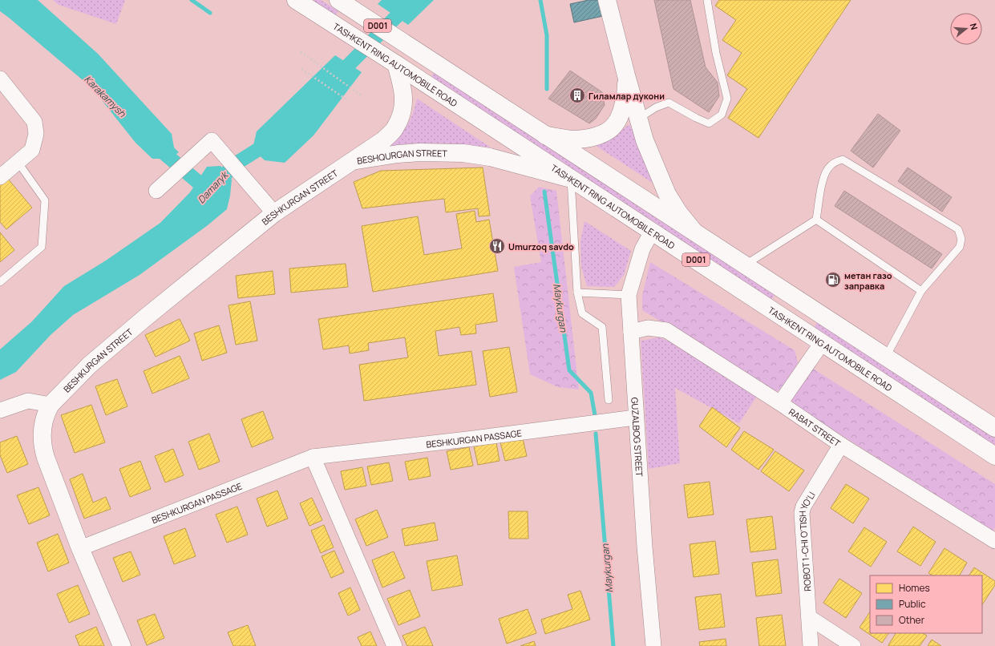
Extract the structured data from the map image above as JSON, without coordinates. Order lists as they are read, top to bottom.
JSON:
{
  "streets": {
    "main road": [
      "D001",
      "TASHKENT RING AUTOMOBILE ROAD",
      "BESHQURGAN STREET",
      "BESHKURGAN STREET"
    ],
    "street": [
      "RABAT STREET",
      "GUZALBOG STREET",
      "BESHKURGAN PASSAGE",
      "ROBOT 1-CHI O'TISH YO'LI"
    ]
  },
  "crossings": [
    ["TASHKENT RING AUTOMOBILE ROAD", "BESHQURGAN STREET"],
    ["TASHKENT RING AUTOMOBILE ROAD", "GUZALBOG STREET"],
    ["BESHQURGAN STREET", "BESHKURGAN STREET"],
    ["BESHKURGAN STREET", "BESHKURGAN PASSAGE"],
    ["RABAT STREET", "GUZALBOG STREET"],
    ["RABAT STREET", "ROBOT 1-CHI O'TISH YO'LI"],
    ["GUZALBOG STREET", "BESHKURGAN PASSAGE"]
  ],
  "water": ["Karakamysh", "Damaryk", "Maykurgan"],
  "places": {
    "building": ["Гиламлар дукони"],
    "restaurant": ["Umurzoq savdo"],
    "fuel station": ["метан газо заправка"]
  },
  "legend": ["Homes", "Public", "Other"],
  "north": "right"
}
